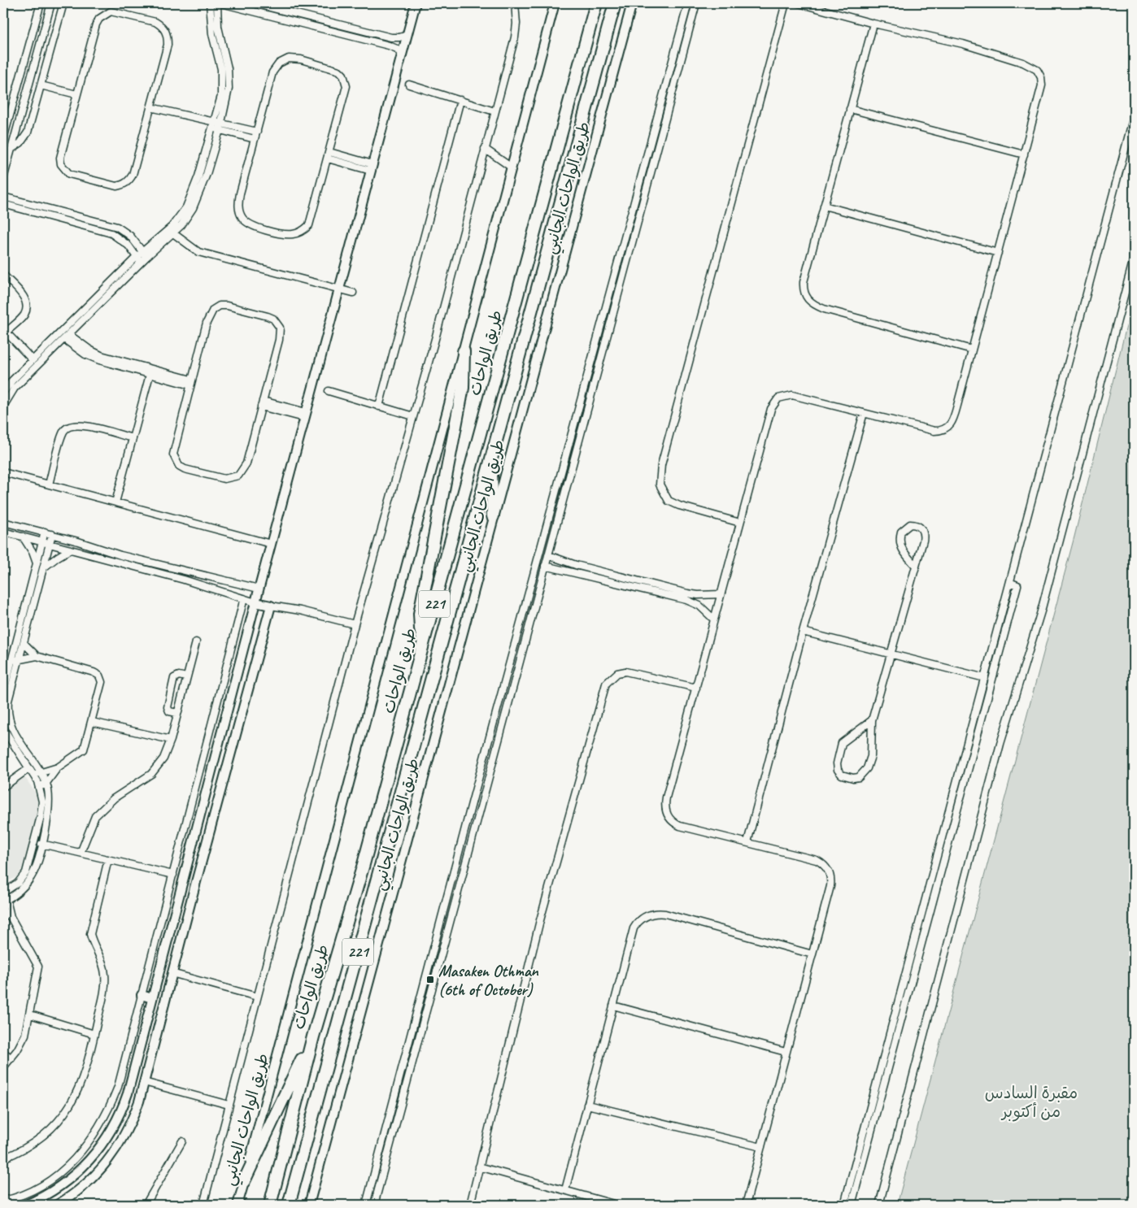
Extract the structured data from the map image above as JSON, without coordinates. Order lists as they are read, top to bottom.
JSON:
{
  "streets": {
    "highway": ["طريق الواحات", "221"],
    "street": ["طريق الواحات الجانبي"]
  },
  "parks": ["مقبرة السادس من أكتوبر"],
  "places": {
    "transit": ["Masaken Othman (6th of October)"]
  }
}
